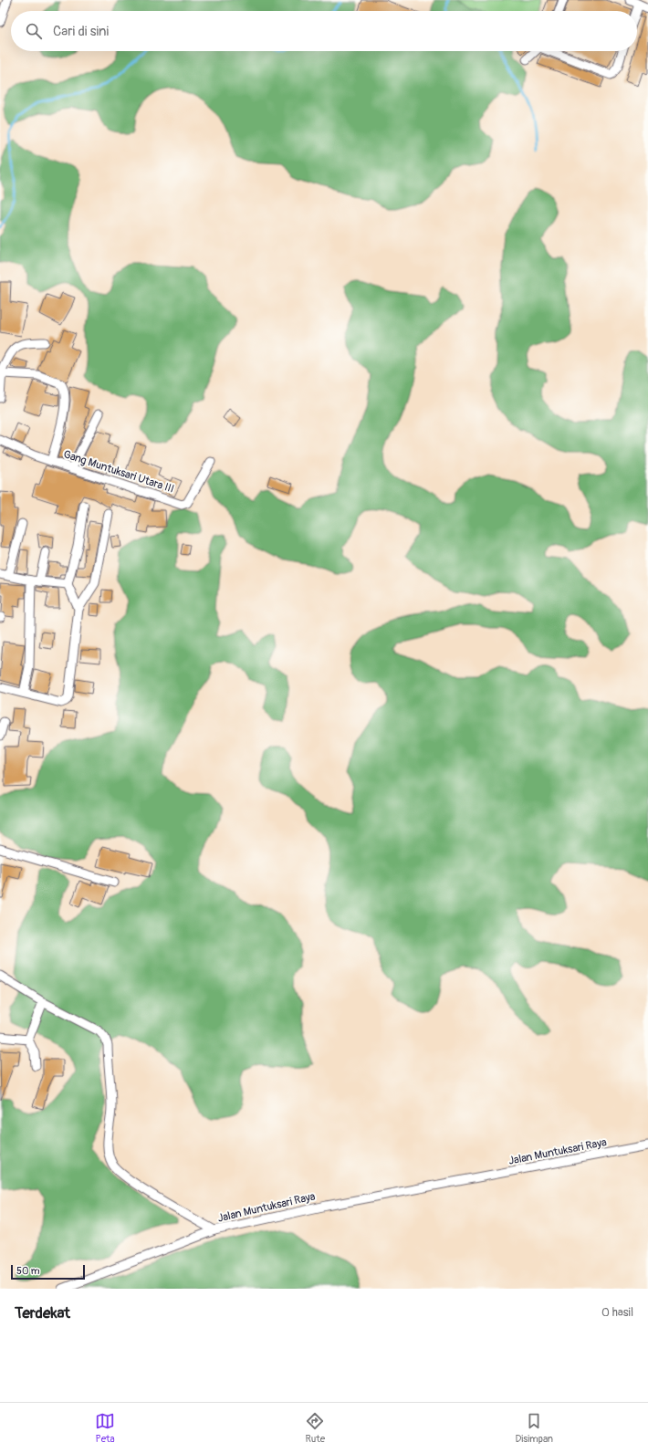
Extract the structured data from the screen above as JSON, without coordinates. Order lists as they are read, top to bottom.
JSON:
{
  "streets": {
    "street": ["Gang Muntuksari Utara III", "Jalan Muntuksari Raya"]
  },
  "scale_bar": "50 m",
  "page": {
    "search": "Cari di sini",
    "scale": "50 m",
    "heading": ["Terdekat", "0 hasil"],
    "nav": ["Peta", "Rute", "Disimpan"]
  }
}
